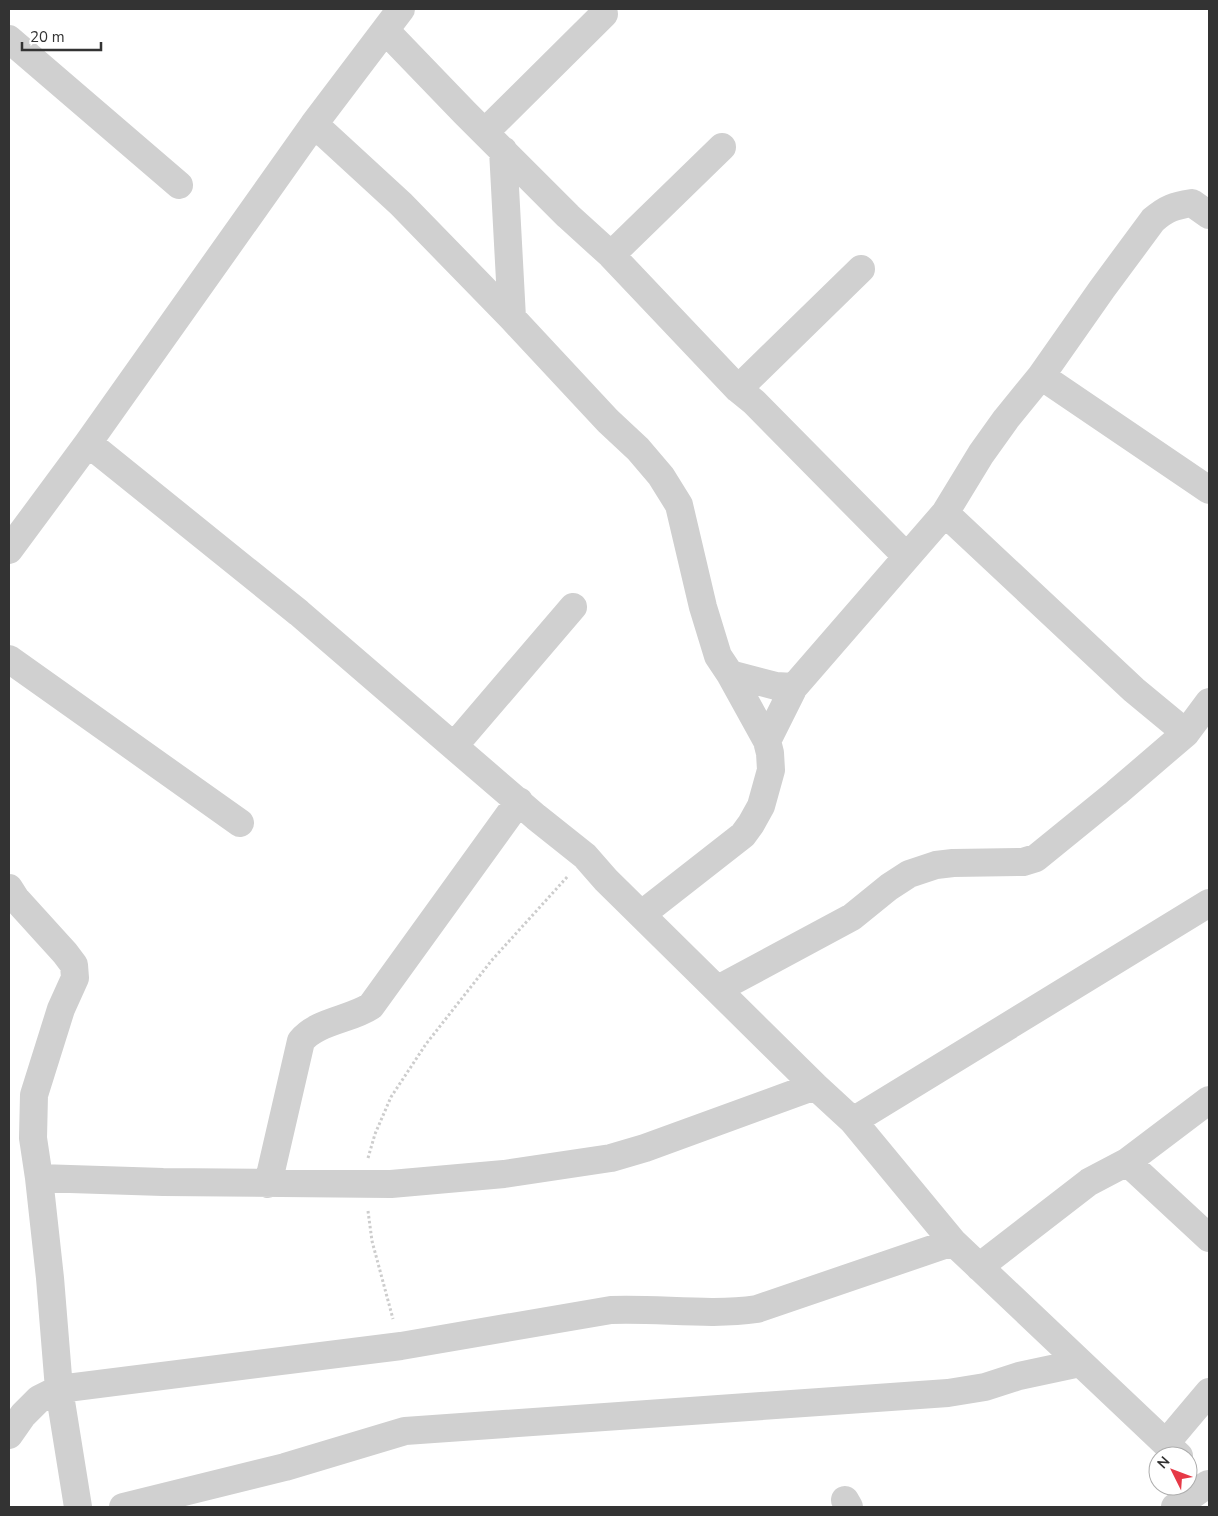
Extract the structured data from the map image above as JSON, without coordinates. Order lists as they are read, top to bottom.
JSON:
{
  "scale_bar": "20 m",
  "north": "top left"
}
